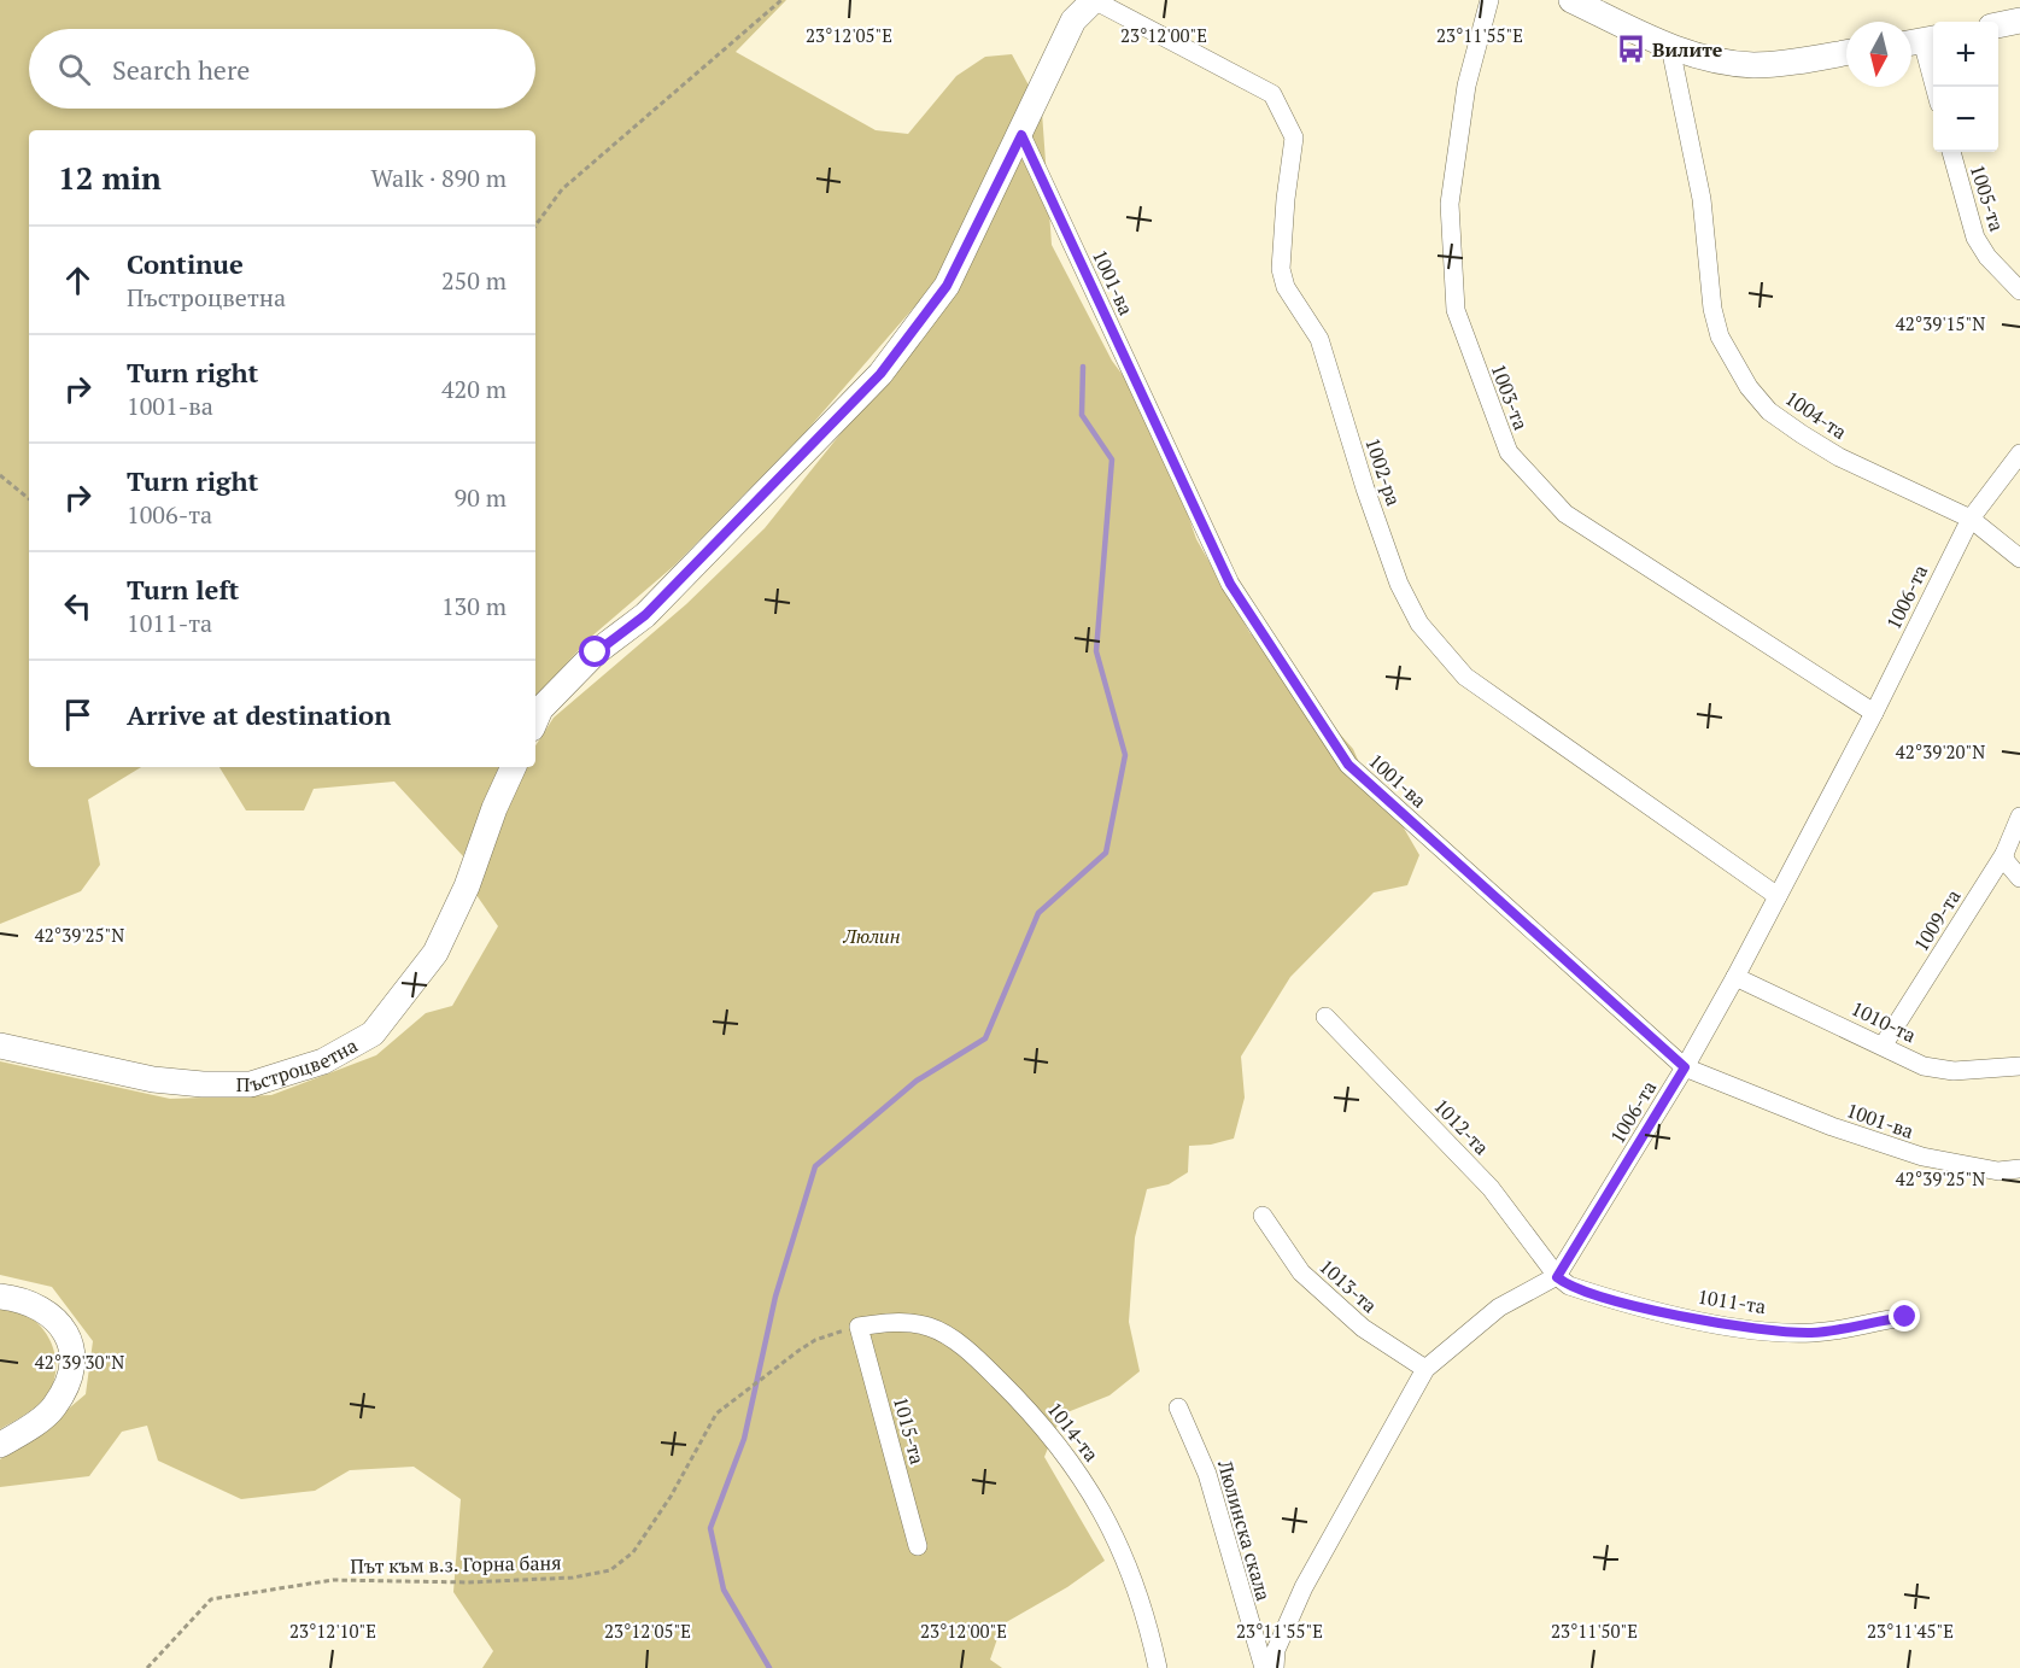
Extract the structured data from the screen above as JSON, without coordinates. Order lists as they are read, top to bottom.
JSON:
{
  "streets": {
    "street": [
      "1005-та",
      "1001-ва",
      "1003-та",
      "1004-та",
      "1002-ра",
      "1006-та",
      "1009-та",
      "1010-та",
      "Пъстроцветна",
      "1012-та",
      "1013-та",
      "1011-та",
      "1015-та",
      "1014-та",
      "Люлинска скала"
    ],
    "path": ["Път към в.з. Горна баня"]
  },
  "crossings": [
    ["1001-ва", "1006-та"],
    ["1003-та", "1006-та"],
    ["1004-та", "1006-та"],
    ["1002-ра", "1006-та"],
    ["1006-та", "1010-та"],
    ["1006-та", "1012-та"],
    ["1006-та", "1011-та"],
    ["1009-та", "1010-та"],
    ["1012-та", "1011-та"],
    ["1015-та", "1014-та"],
    ["1015-та", "Път към в.з. Горна баня"],
    ["1014-та", "Път към в.з. Горна баня"]
  ],
  "parks": ["Люлин"],
  "places": {
    "bus stop": ["Вилите"]
  },
  "north": "bottom",
  "page": {
    "map_buttons": ["+", "−"],
    "search": "Search here",
    "heading": ["12 min", "Walk · 890 m"],
    "list": [
      ["Continue", "Пъстроцветна", "250 m"],
      ["Turn right", "1001-ва", "420 m"],
      ["Turn right", "1006-та", "90 m"],
      ["Turn left", "1011-та", "130 m"],
      "Arrive at destination"
    ]
  },
  "coordinates": [
    "23°12'05\"E",
    "23°12'00\"E",
    "23°11'55\"E",
    "42°39'15\"N",
    "42°39'20\"N",
    "42°39'25\"N",
    "42°39'30\"N",
    "23°12'10\"E",
    "23°11'50\"E",
    "23°11'45\"E"
  ]
}
